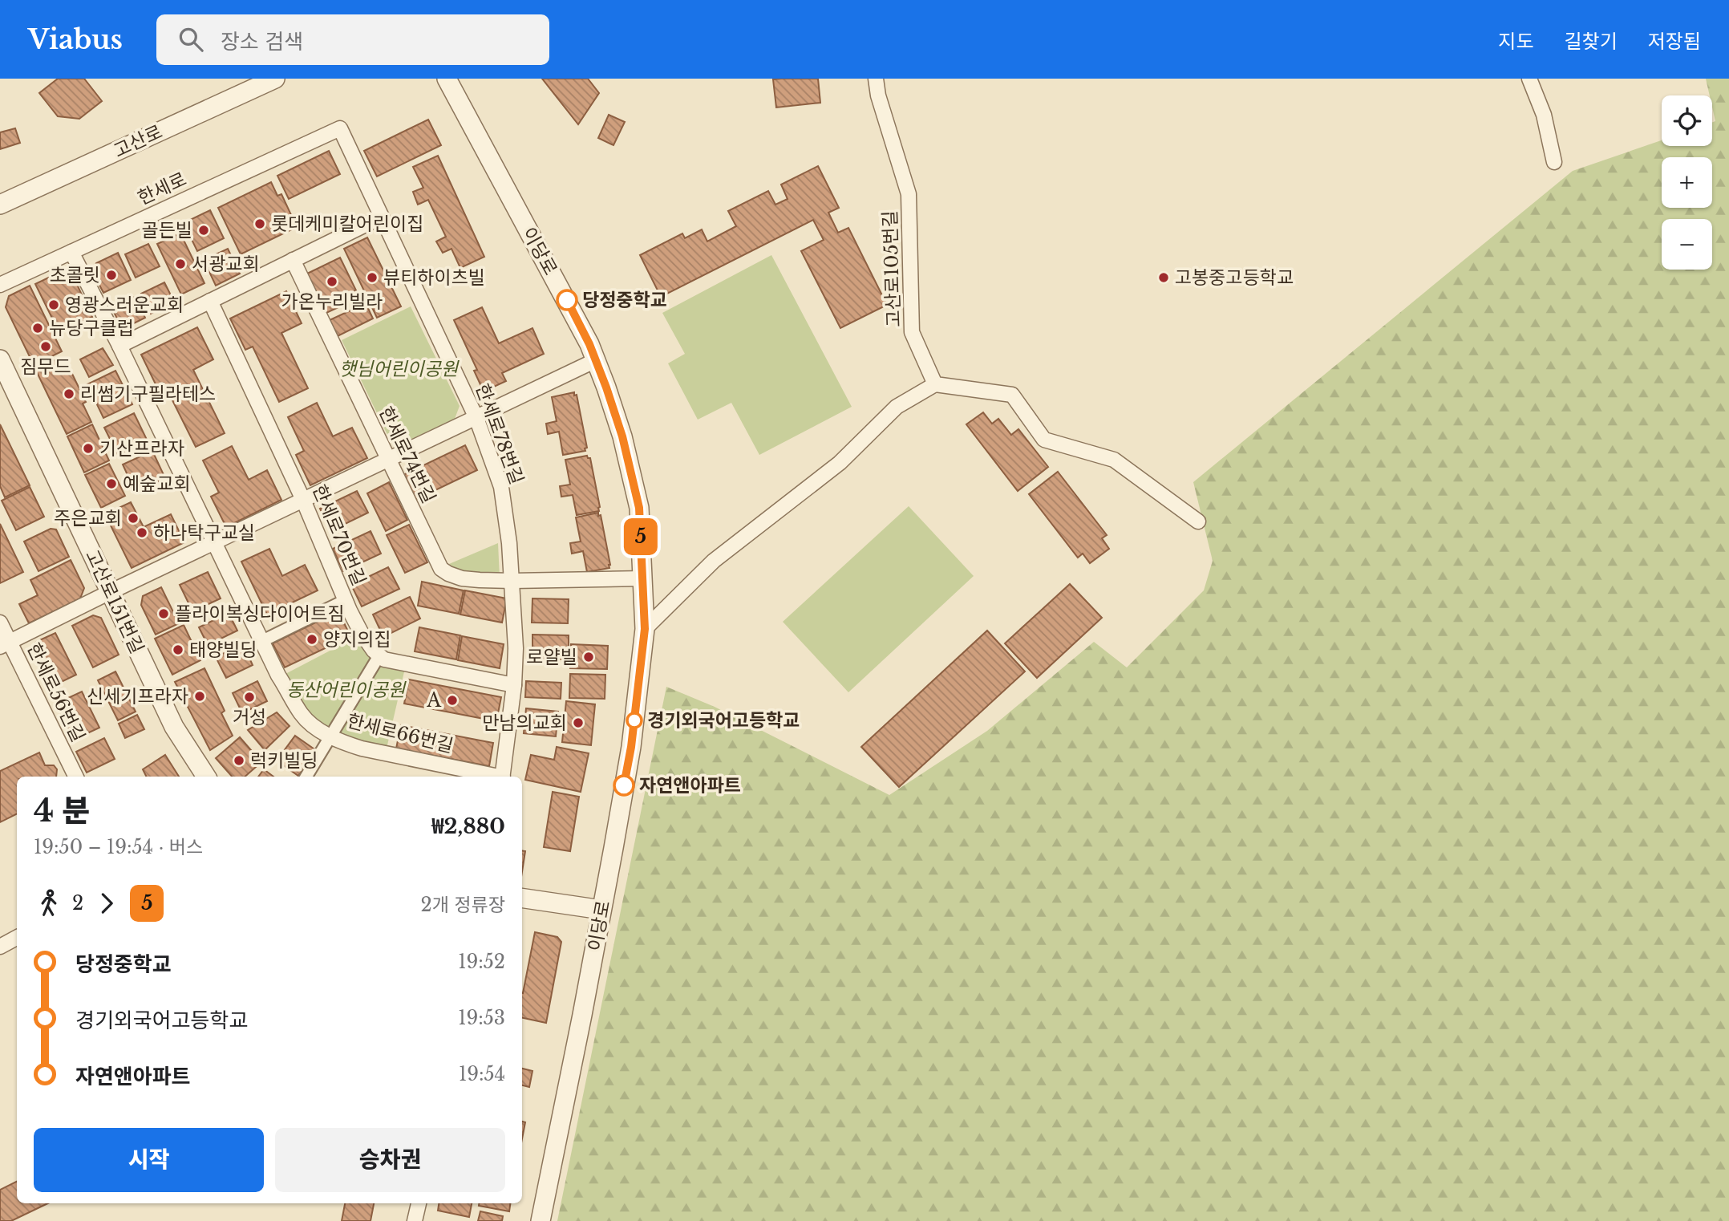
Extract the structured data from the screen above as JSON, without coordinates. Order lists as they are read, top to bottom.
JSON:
{
  "streets": {
    "street": [
      "고산로",
      "한세로",
      "이당로",
      "고산로105번길",
      "한세로78번길",
      "한세로74번길",
      "한세로70번길",
      "고산로151번길",
      "한세로56번길",
      "한세로66번길"
    ]
  },
  "crossings": [
    ["한세로", "한세로78번길"],
    ["한세로", "한세로66번길"],
    ["이당로", "한세로74번길"],
    ["한세로78번길", "한세로74번길"]
  ],
  "parks": ["햇님어린이공원", "동산어린이공원"],
  "places": [
    "롯데케미칼어린이집",
    "골든빌",
    "서광교회",
    "초콜릿",
    "뷰티하이츠빌",
    "고봉중고등학교",
    "가온누리빌라",
    "당정중학교",
    "영광스러운교회",
    "뉴당구클럽",
    "짐무드",
    "리썸기구필라테스",
    "기산프라자",
    "예숲교회",
    "주은교회",
    "하나탁구교실",
    "플라이복싱다이어트짐",
    "양지의집",
    "태양빌딩",
    "로얄빌",
    "신세기프라자",
    "거성",
    "A",
    "경기외국어고등학교",
    "만남의교회",
    "럭키빌딩",
    "자연앤아파트"
  ],
  "lines": ["bus line 5"],
  "page": {
    "header": "Viabus",
    "search": "장소 검색",
    "nav": ["지도", "길찾기", "저장됨"],
    "on_map": "5",
    "map_buttons": ["+", "−"],
    "heading": ["4 분", "19:50 – 19:54 · 버스", "₩2,880"],
    "legs": ["2", "5", "2개 정류장"],
    "list": [
      {
        "name": "당정중학교",
        "value": "19:52"
      },
      {
        "name": "경기외국어고등학교",
        "value": "19:53"
      },
      {
        "name": "자연앤아파트",
        "value": "19:54"
      }
    ],
    "buttons": ["시작", "승차권"]
  }
}
